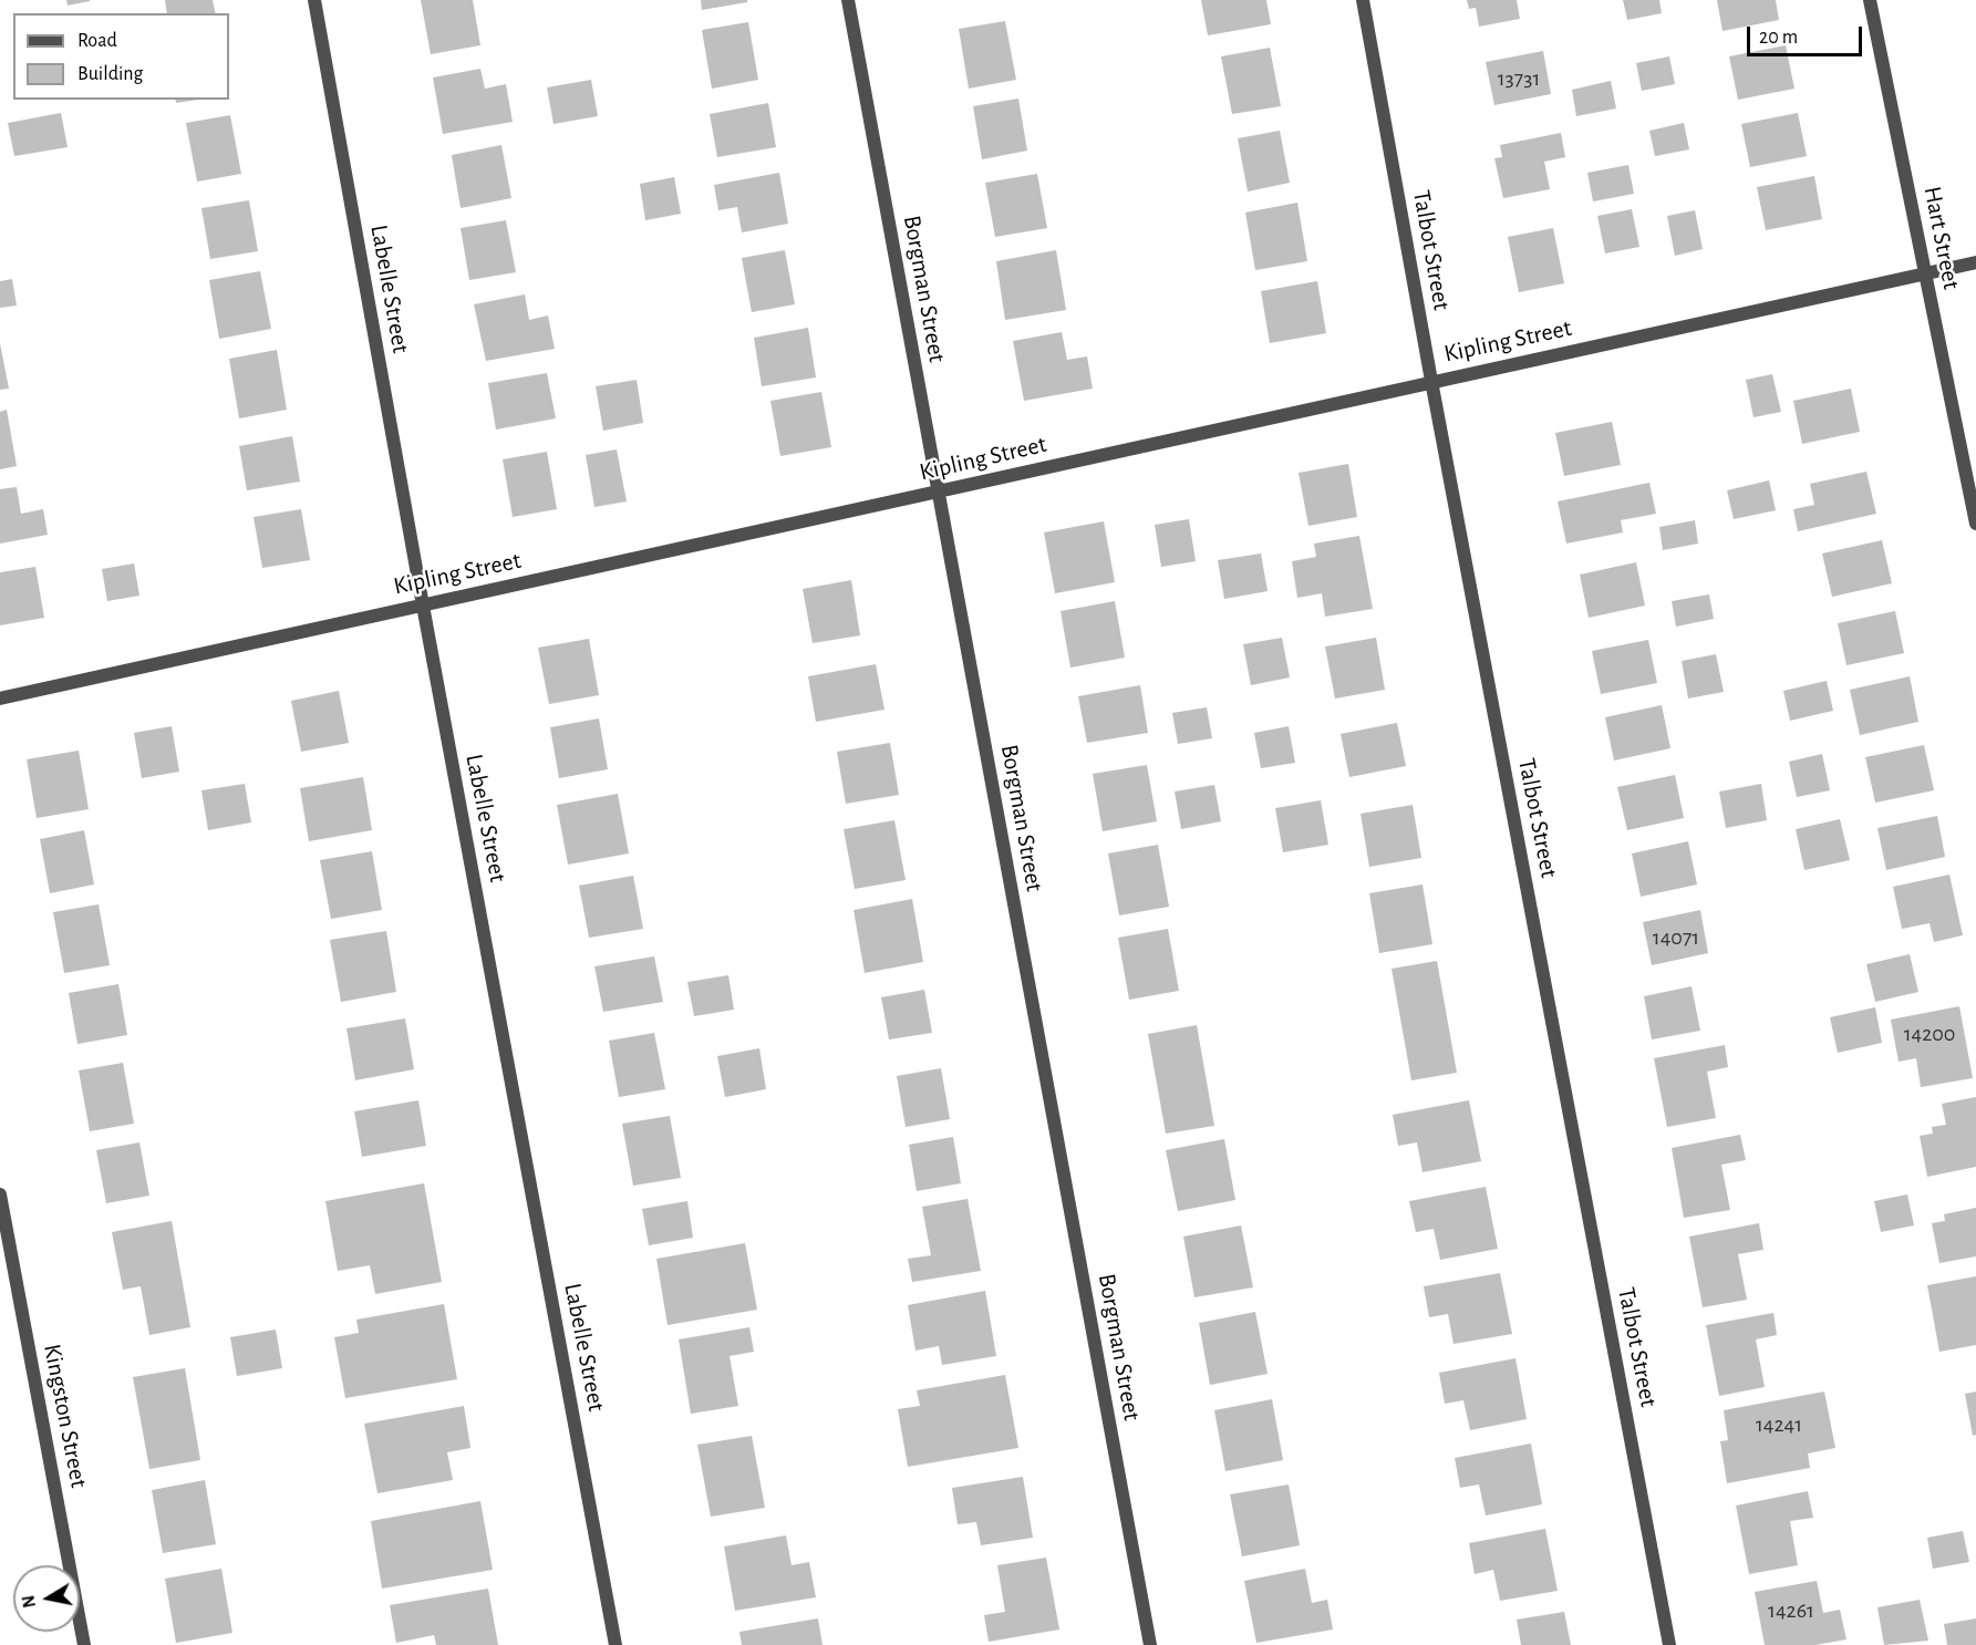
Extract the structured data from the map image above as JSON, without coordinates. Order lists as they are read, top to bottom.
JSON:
{
  "streets": {
    "street": [
      "Hart Street",
      "Talbot Street",
      "Labelle Street",
      "Borgman Street",
      "Kipling Street",
      "Kingston Street"
    ]
  },
  "crossings": [
    ["Hart Street", "Kipling Street"],
    ["Talbot Street", "Kipling Street"],
    ["Labelle Street", "Kipling Street"],
    ["Borgman Street", "Kipling Street"]
  ],
  "house_numbers": [
    "13731",
    "14071",
    "14200",
    "14241",
    "14261"
  ],
  "legend": ["Road", "Building"],
  "scale_bar": "20 m",
  "north": "left"
}
